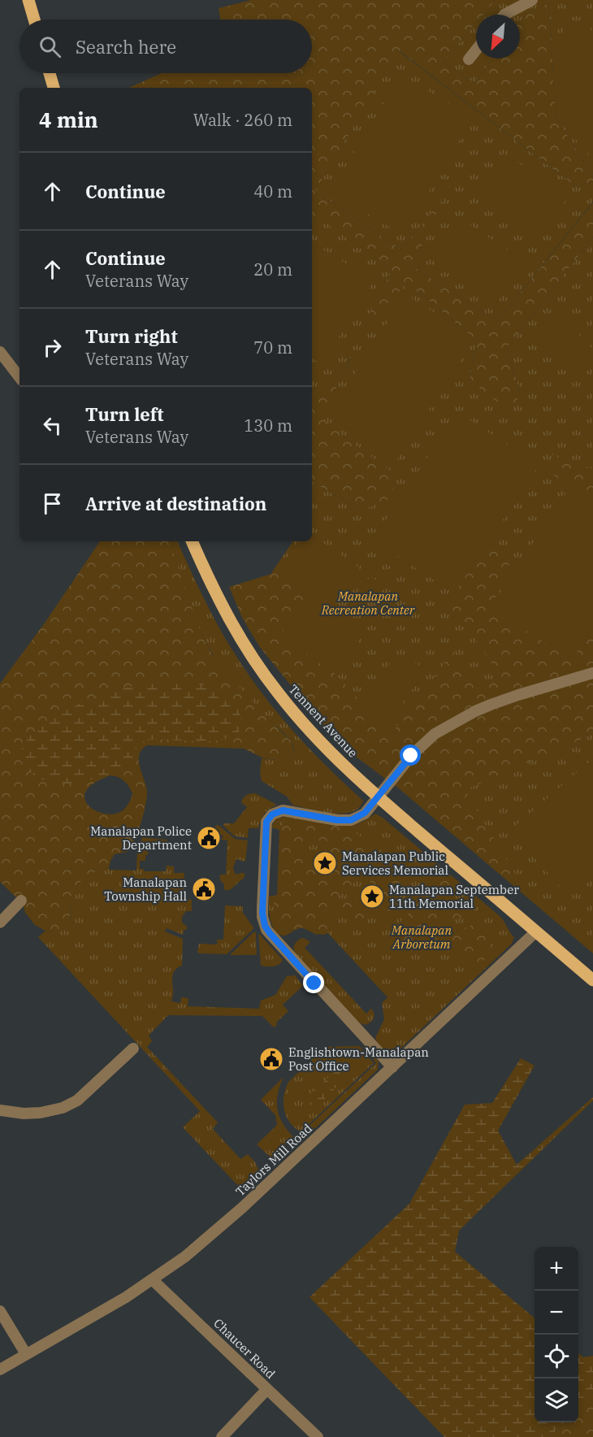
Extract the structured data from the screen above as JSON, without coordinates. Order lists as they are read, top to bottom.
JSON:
{
  "streets": {
    "main road": ["Tennent Avenue"],
    "street": ["Taylors Mill Road", "Chaucer Road"]
  },
  "crossings": [
    ["Tennent Avenue", "Taylors Mill Road"],
    ["Taylors Mill Road", "Chaucer Road"]
  ],
  "parks": ["Manalapan Recreation Center", "Manalapan Arboretum"],
  "places": {
    "public building": ["Manalapan Police Department", "Manalapan Township Hall", "Englishtown-Manalapan Post Office"],
    "place": ["Manalapan Public Services Memorial", "Manalapan September 11th Memorial"]
  },
  "north": "bottom left",
  "page": {
    "search": "Search here",
    "heading": ["4 min", "Walk · 260 m"],
    "list": [
      ["Continue", "40 m"],
      ["Continue", "Veterans Way", "20 m"],
      ["Turn right", "Veterans Way", "70 m"],
      ["Turn left", "Veterans Way", "130 m"],
      "Arrive at destination"
    ],
    "map_buttons": ["+", "−"]
  }
}
